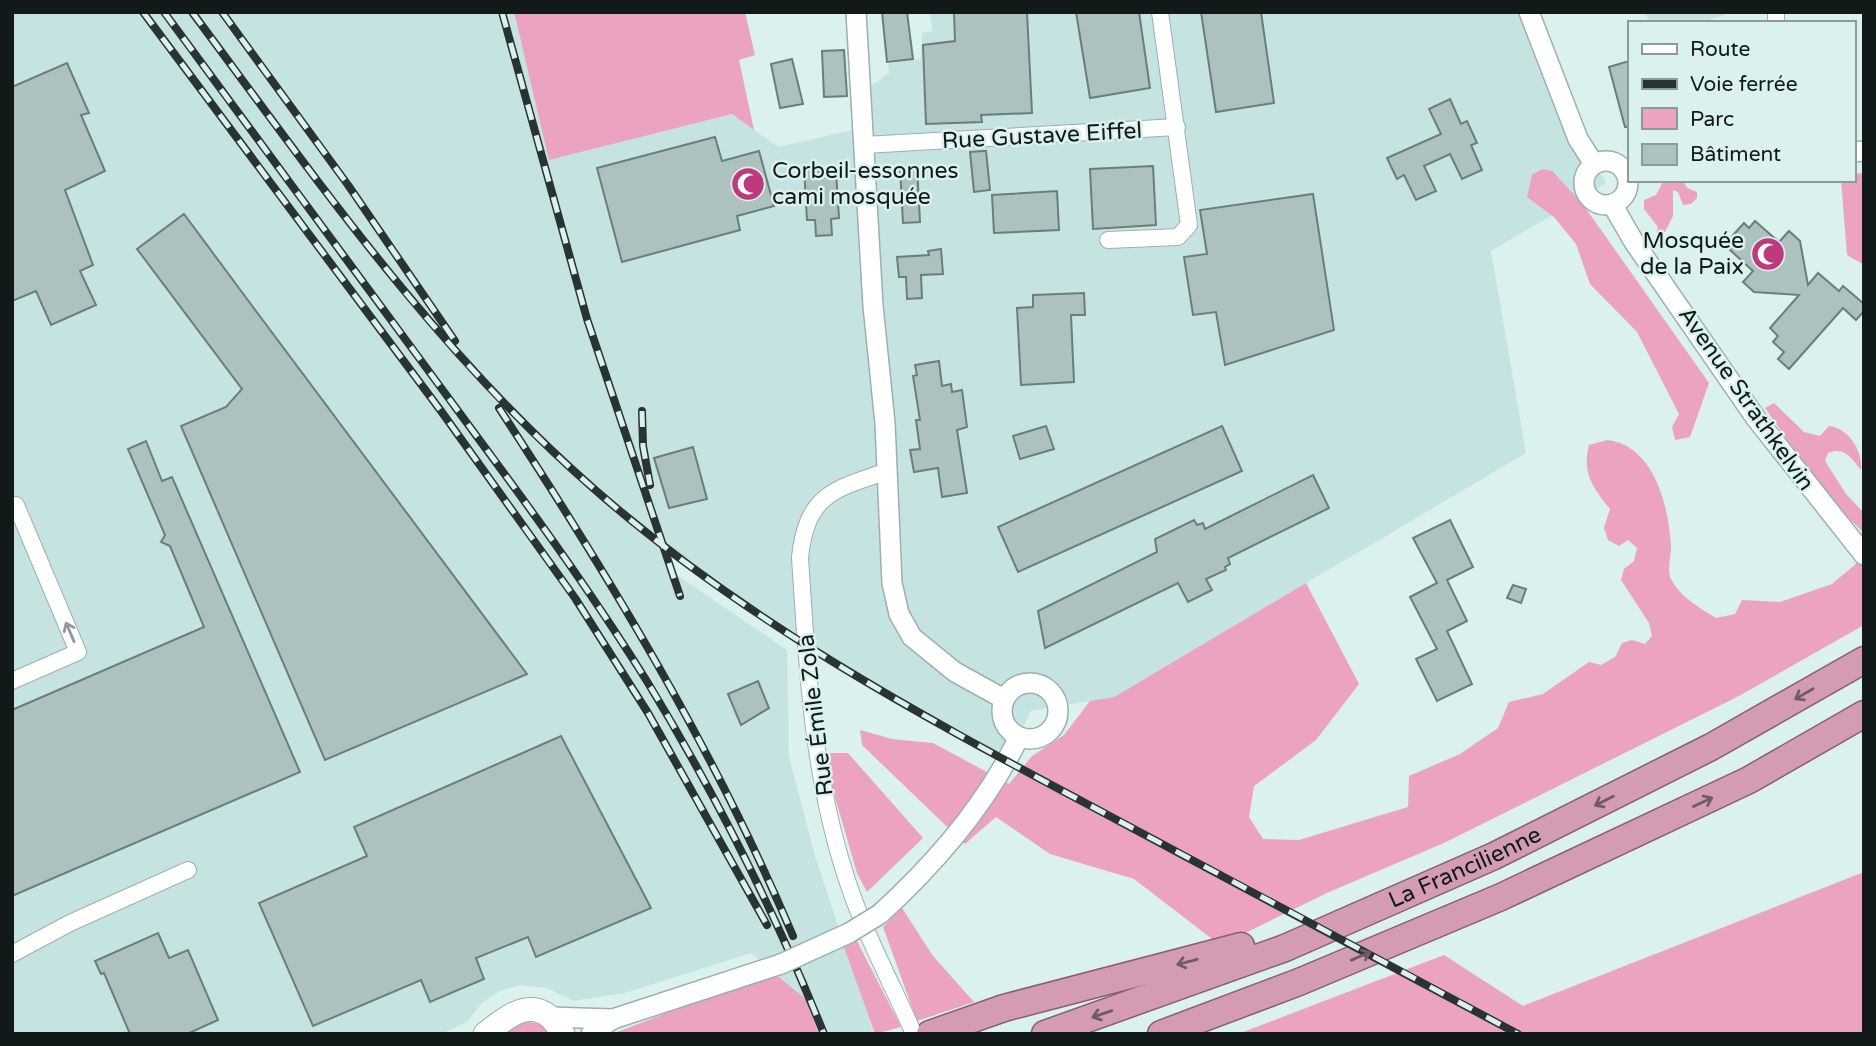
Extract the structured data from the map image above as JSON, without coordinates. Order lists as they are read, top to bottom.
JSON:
{
  "streets": {
    "highway": ["La Francilienne"],
    "street": ["Rue Gustave Eiffel", "Avenue Strathkelvin", "Rue Émile Zola"]
  },
  "places": {
    "mosque": ["Corbeil-essonnes cami mosquée", "Mosquée de la Paix"]
  },
  "legend": [
    "Route",
    "Voie ferrée",
    "Parc",
    "Bâtiment"
  ]
}
